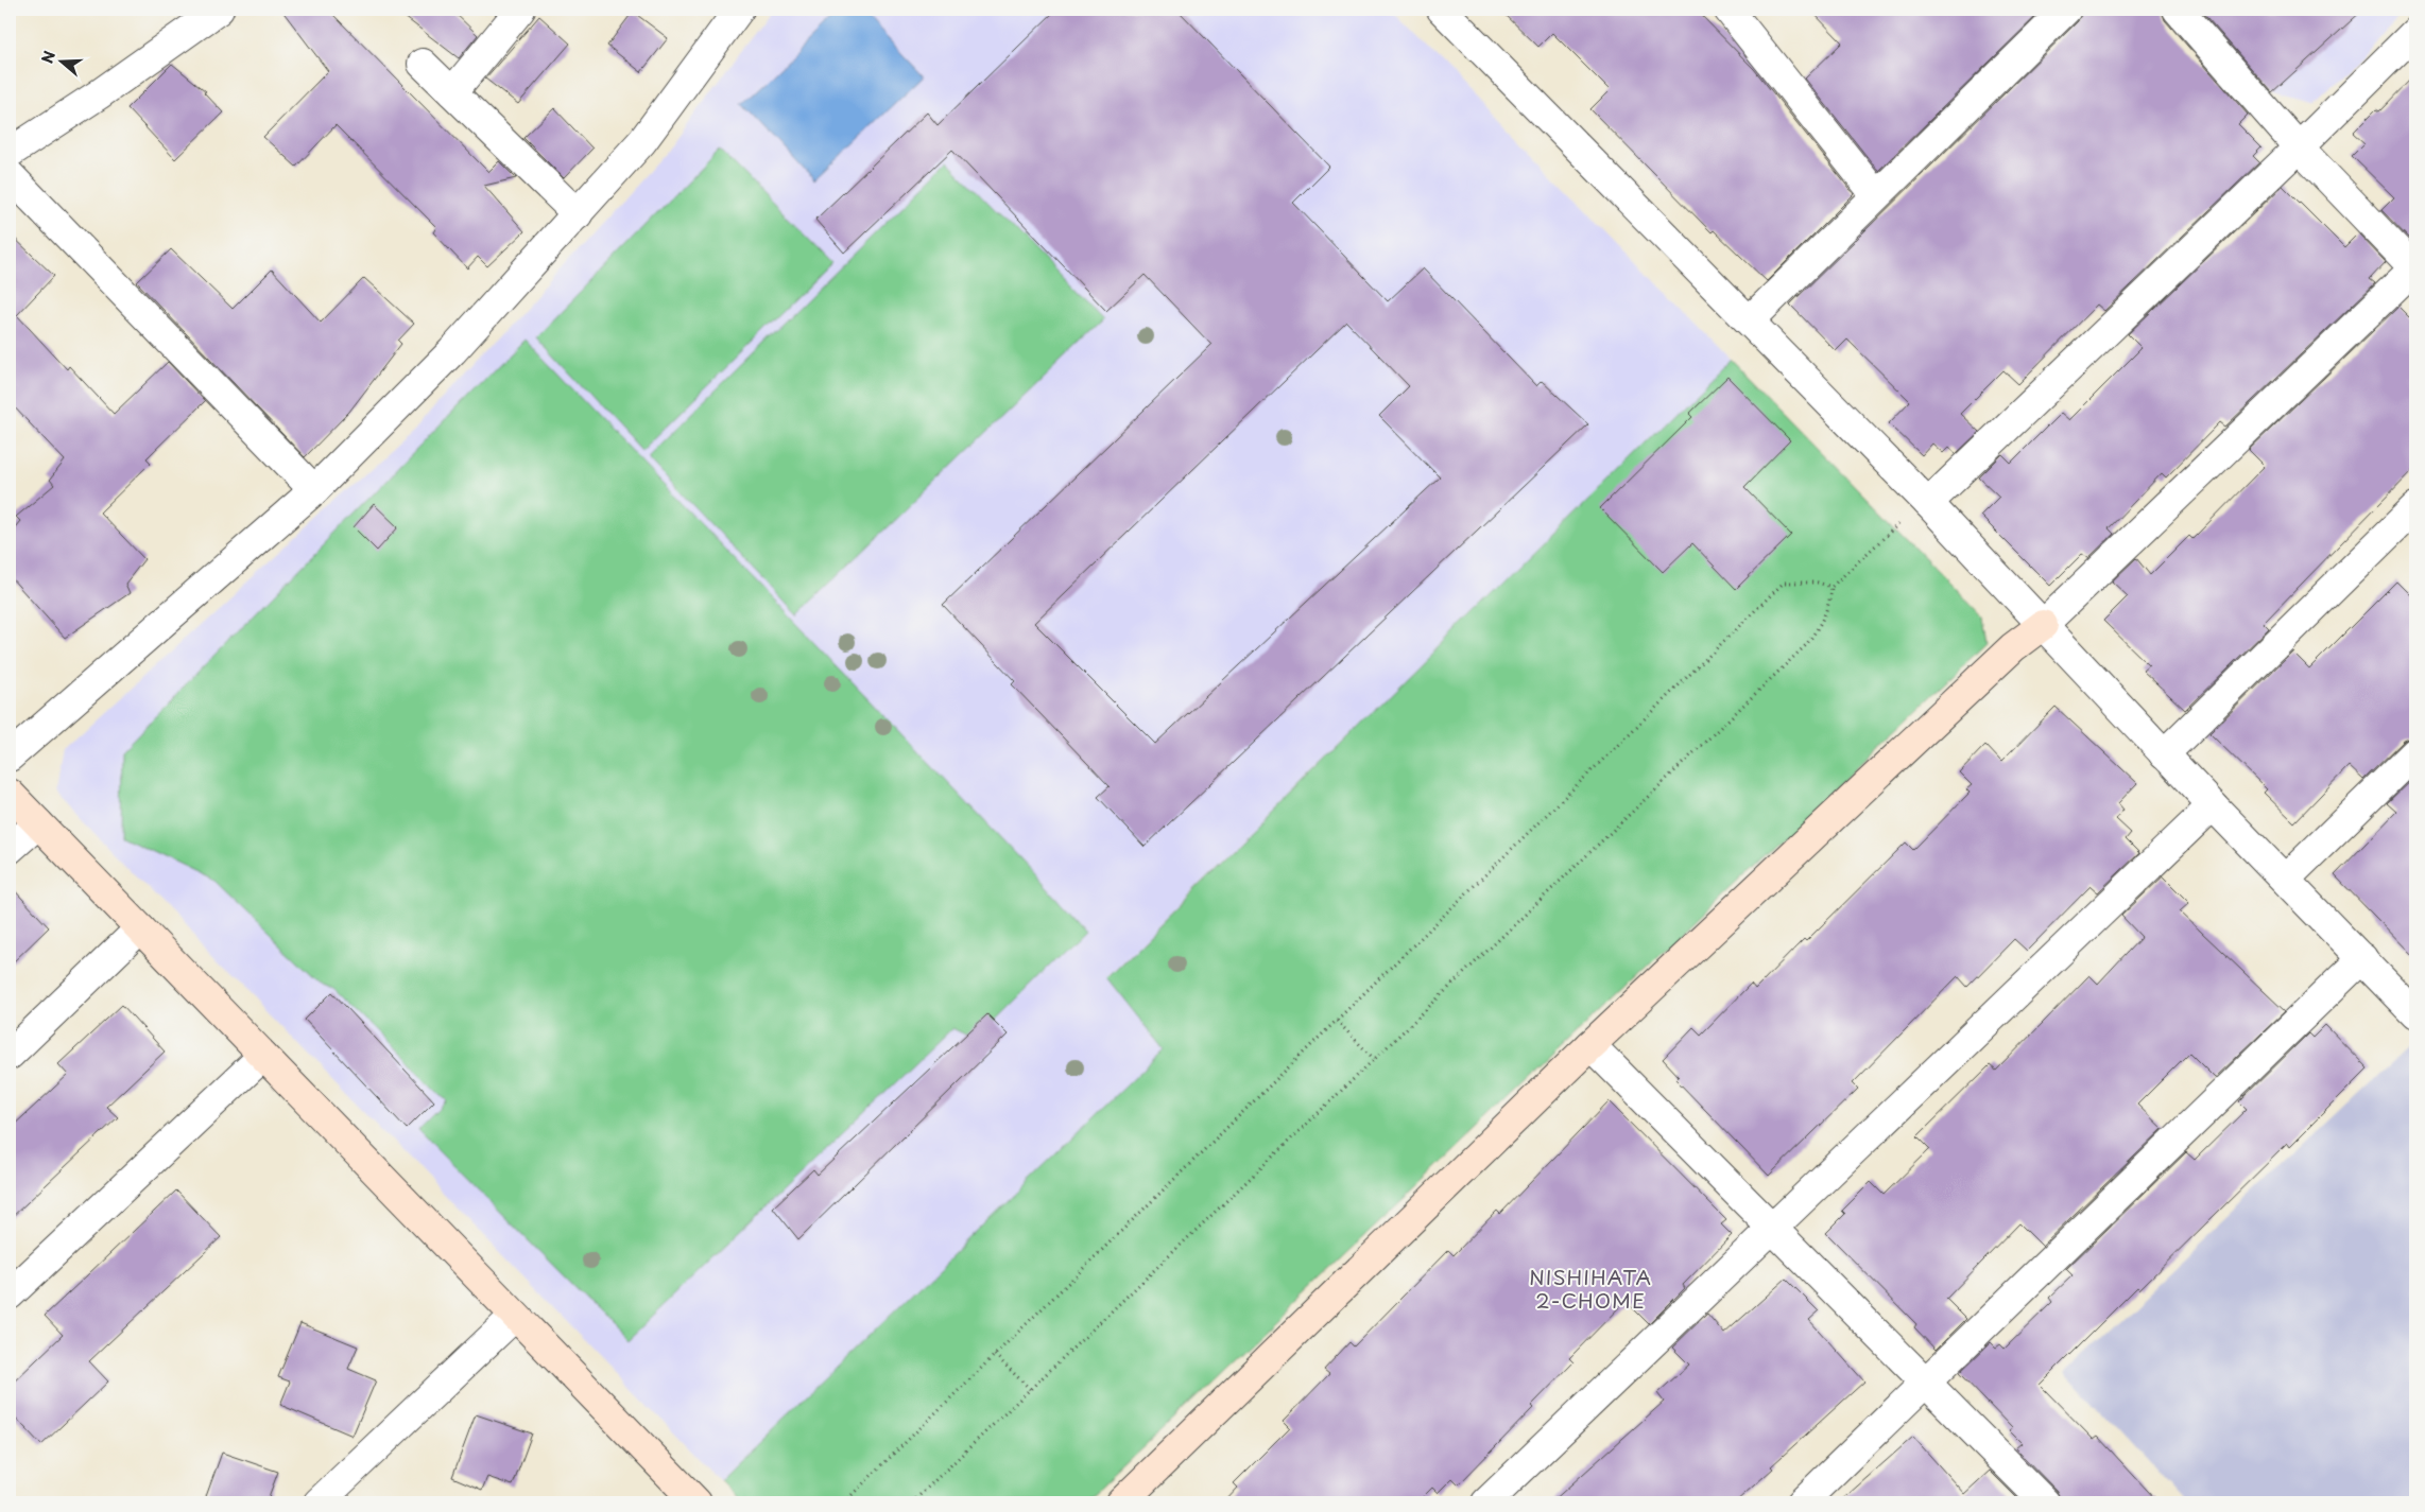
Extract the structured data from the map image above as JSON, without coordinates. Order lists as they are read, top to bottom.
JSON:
{
  "districts": ["NISHIHATA 2-CHOME"],
  "north": "left"
}
